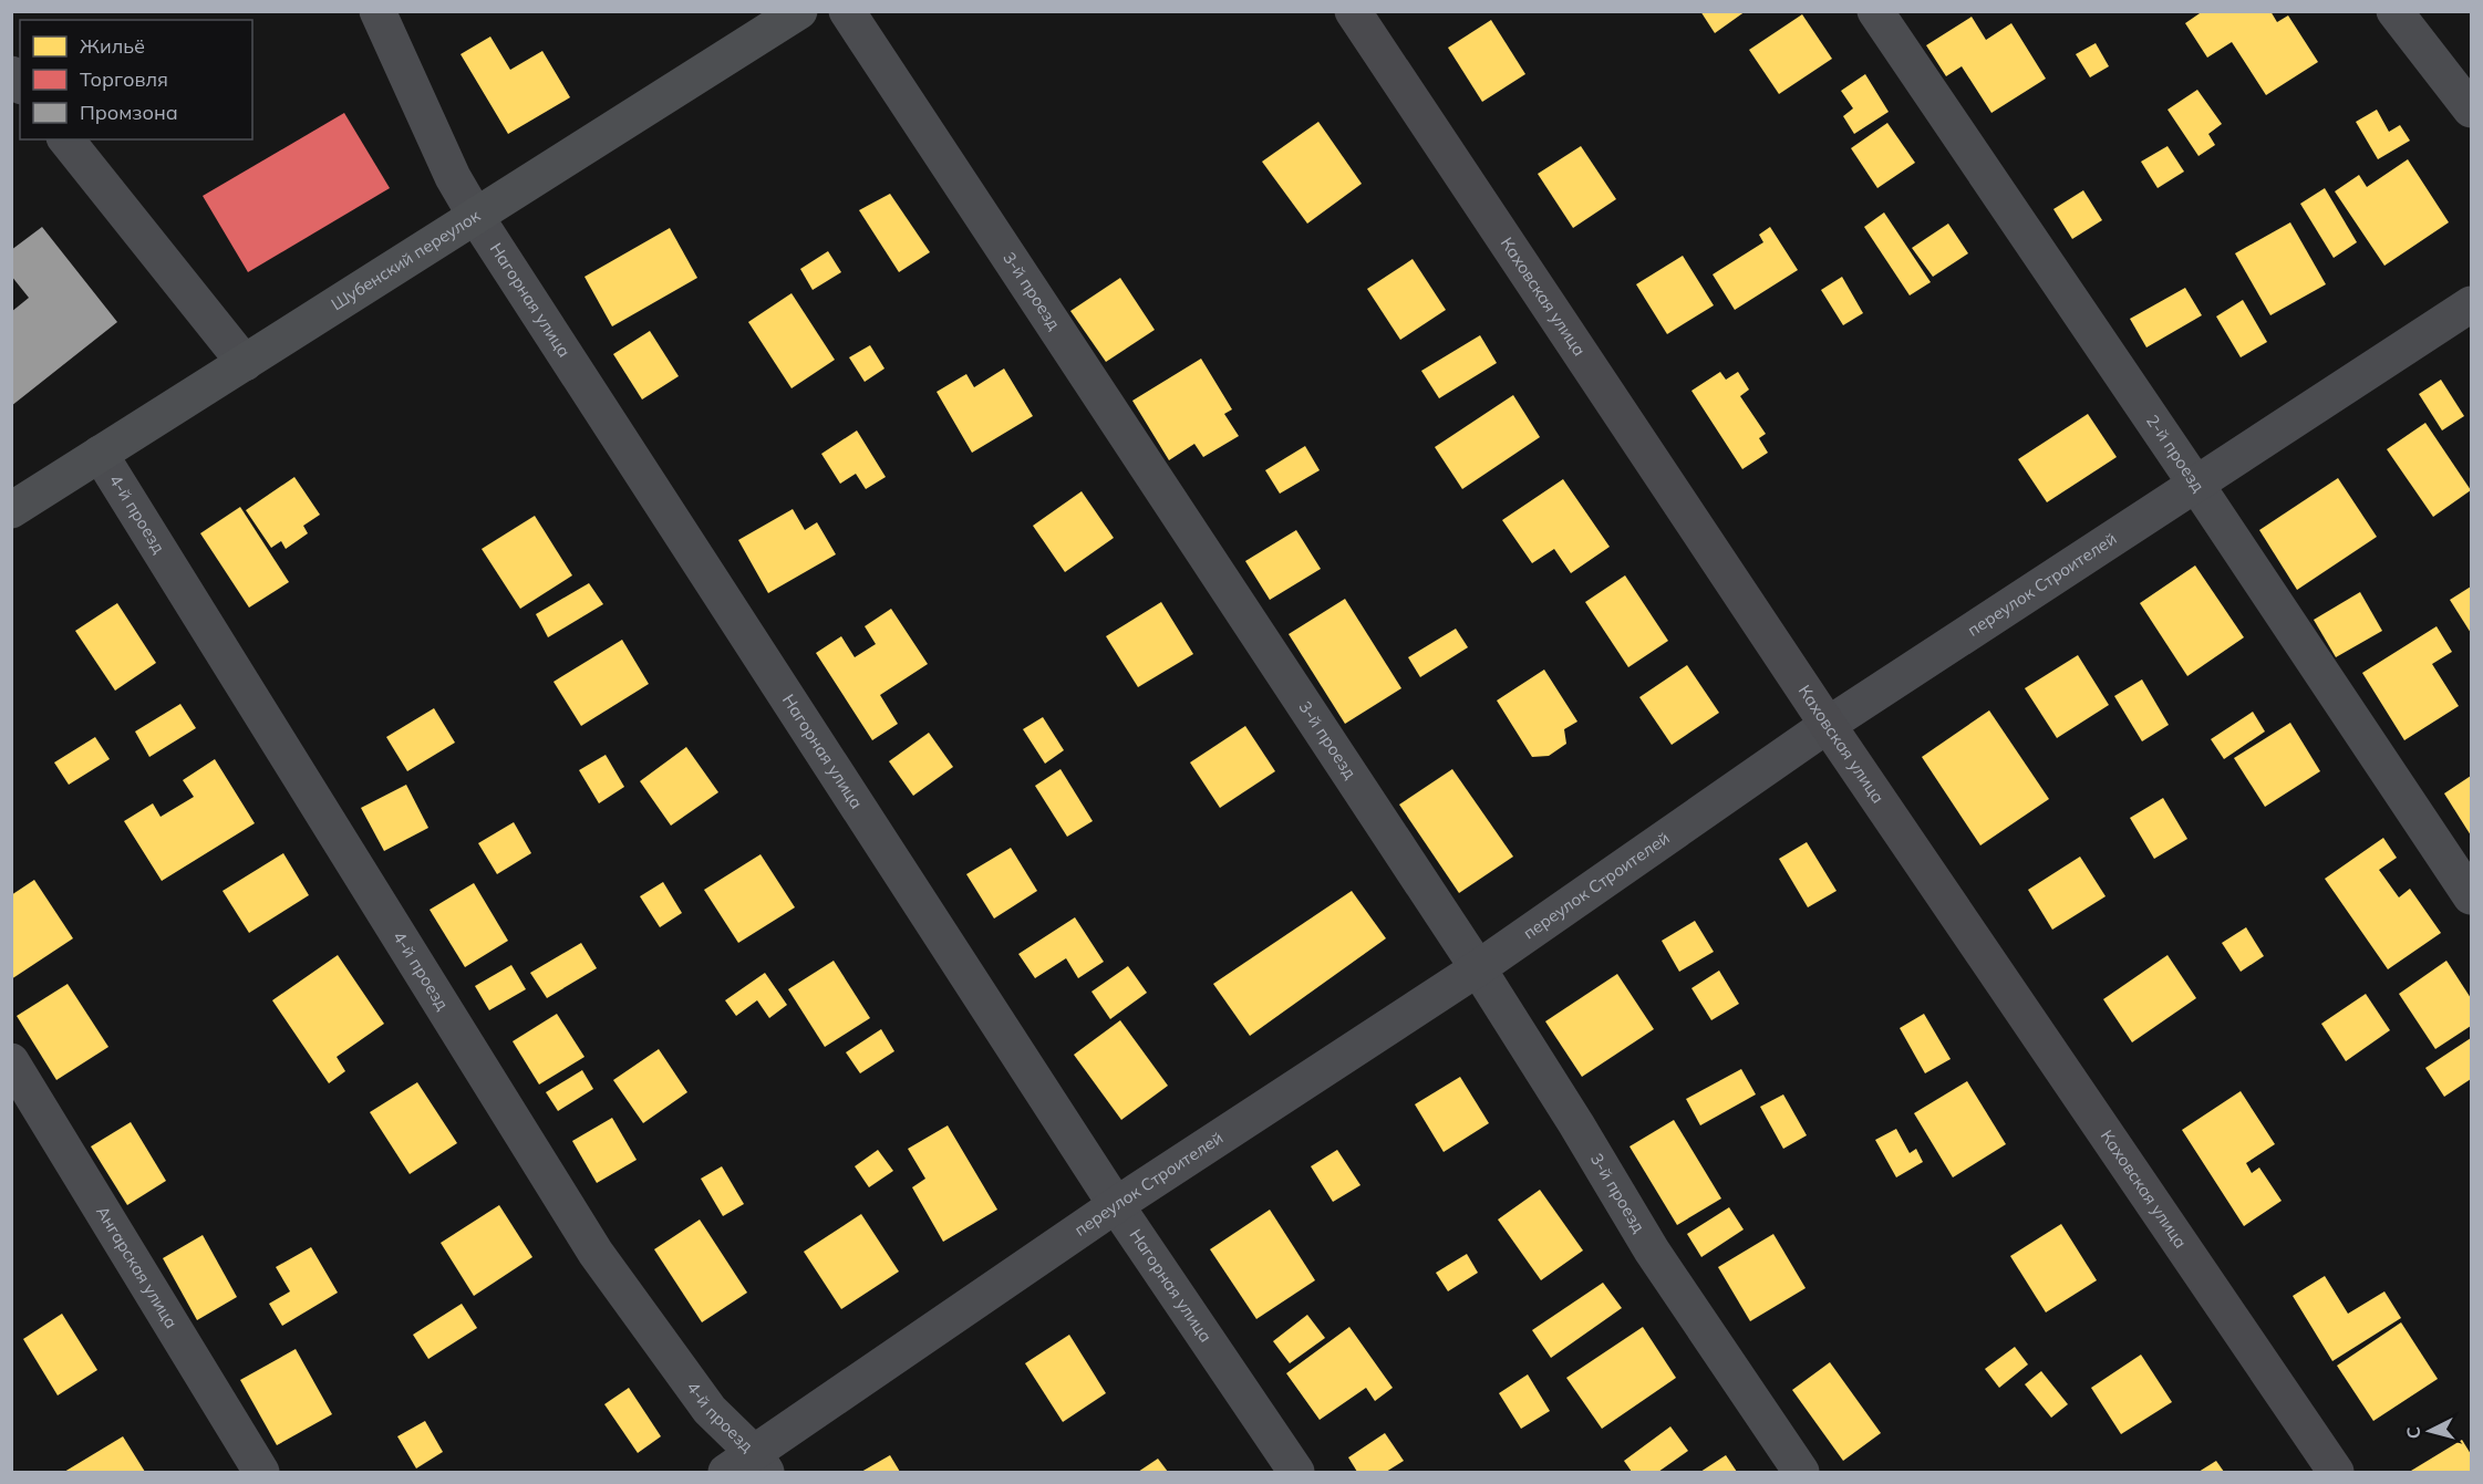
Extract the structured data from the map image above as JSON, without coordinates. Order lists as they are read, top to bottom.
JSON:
{
  "streets": {
    "main road": ["Шубенский переулок", "Каховская улица"],
    "street": [
      "3-й проезд",
      "Нагорная улица",
      "2-й проезд",
      "4-й проезд",
      "переулок Строителей",
      "Ангарская улица"
    ]
  },
  "crossings": [
    ["Шубенский переулок", "Нагорная улица"],
    ["Шубенский переулок", "4-й проезд"],
    ["3-й проезд", "переулок Строителей"],
    ["Каховская улица", "переулок Строителей"],
    ["Нагорная улица", "переулок Строителей"],
    ["2-й проезд", "переулок Строителей"],
    ["4-й проезд", "переулок Строителей"]
  ],
  "legend": ["Жильё", "Торговля", "Промзона"],
  "north": "left"
}
